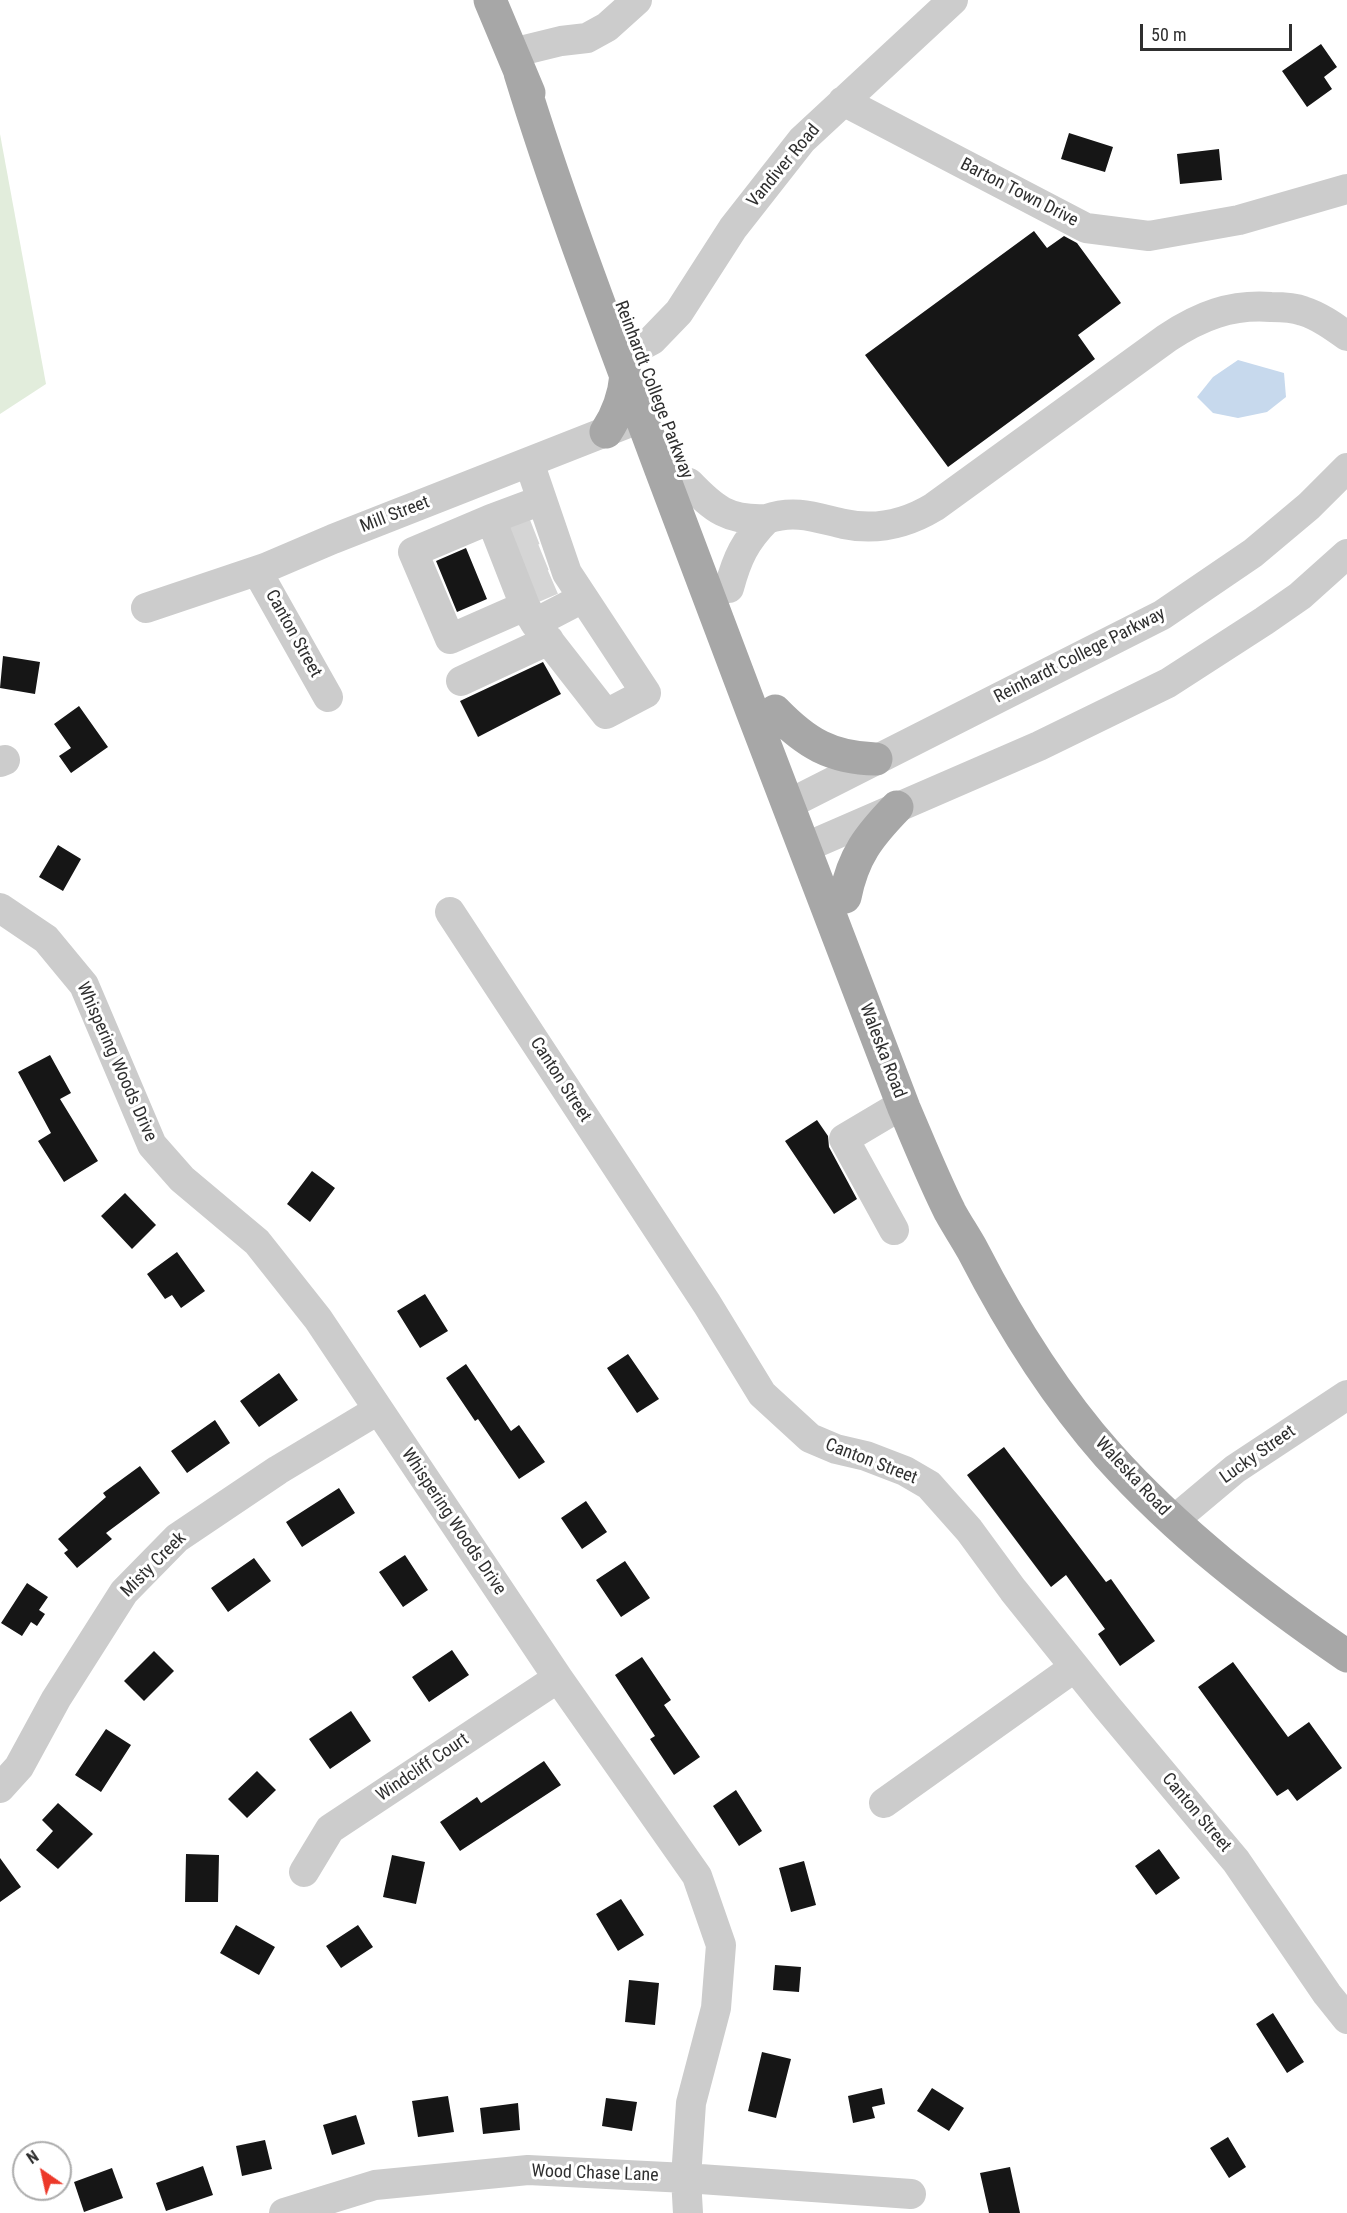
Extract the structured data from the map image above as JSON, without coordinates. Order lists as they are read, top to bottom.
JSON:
{
  "streets": {
    "main road": ["Reinhardt College Parkway", "Waleska Road"],
    "street": [
      "Vandiver Road",
      "Barton Town Drive",
      "Mill Street",
      "Canton Street",
      "Whispering Woods Drive",
      "Lucky Street",
      "Misty Creek",
      "Windcliff Court",
      "Wood Chase Lane"
    ]
  },
  "crossings": [
    ["Vandiver Road", "Barton Town Drive"],
    ["Vandiver Road", "Reinhardt College Parkway"],
    ["Reinhardt College Parkway", "Mill Street"],
    ["Mill Street", "Canton Street"],
    ["Waleska Road", "Lucky Street"],
    ["Whispering Woods Drive", "Misty Creek"],
    ["Whispering Woods Drive", "Windcliff Court"],
    ["Whispering Woods Drive", "Wood Chase Lane"]
  ],
  "scale_bar": "50 m",
  "north": "top left"
}
